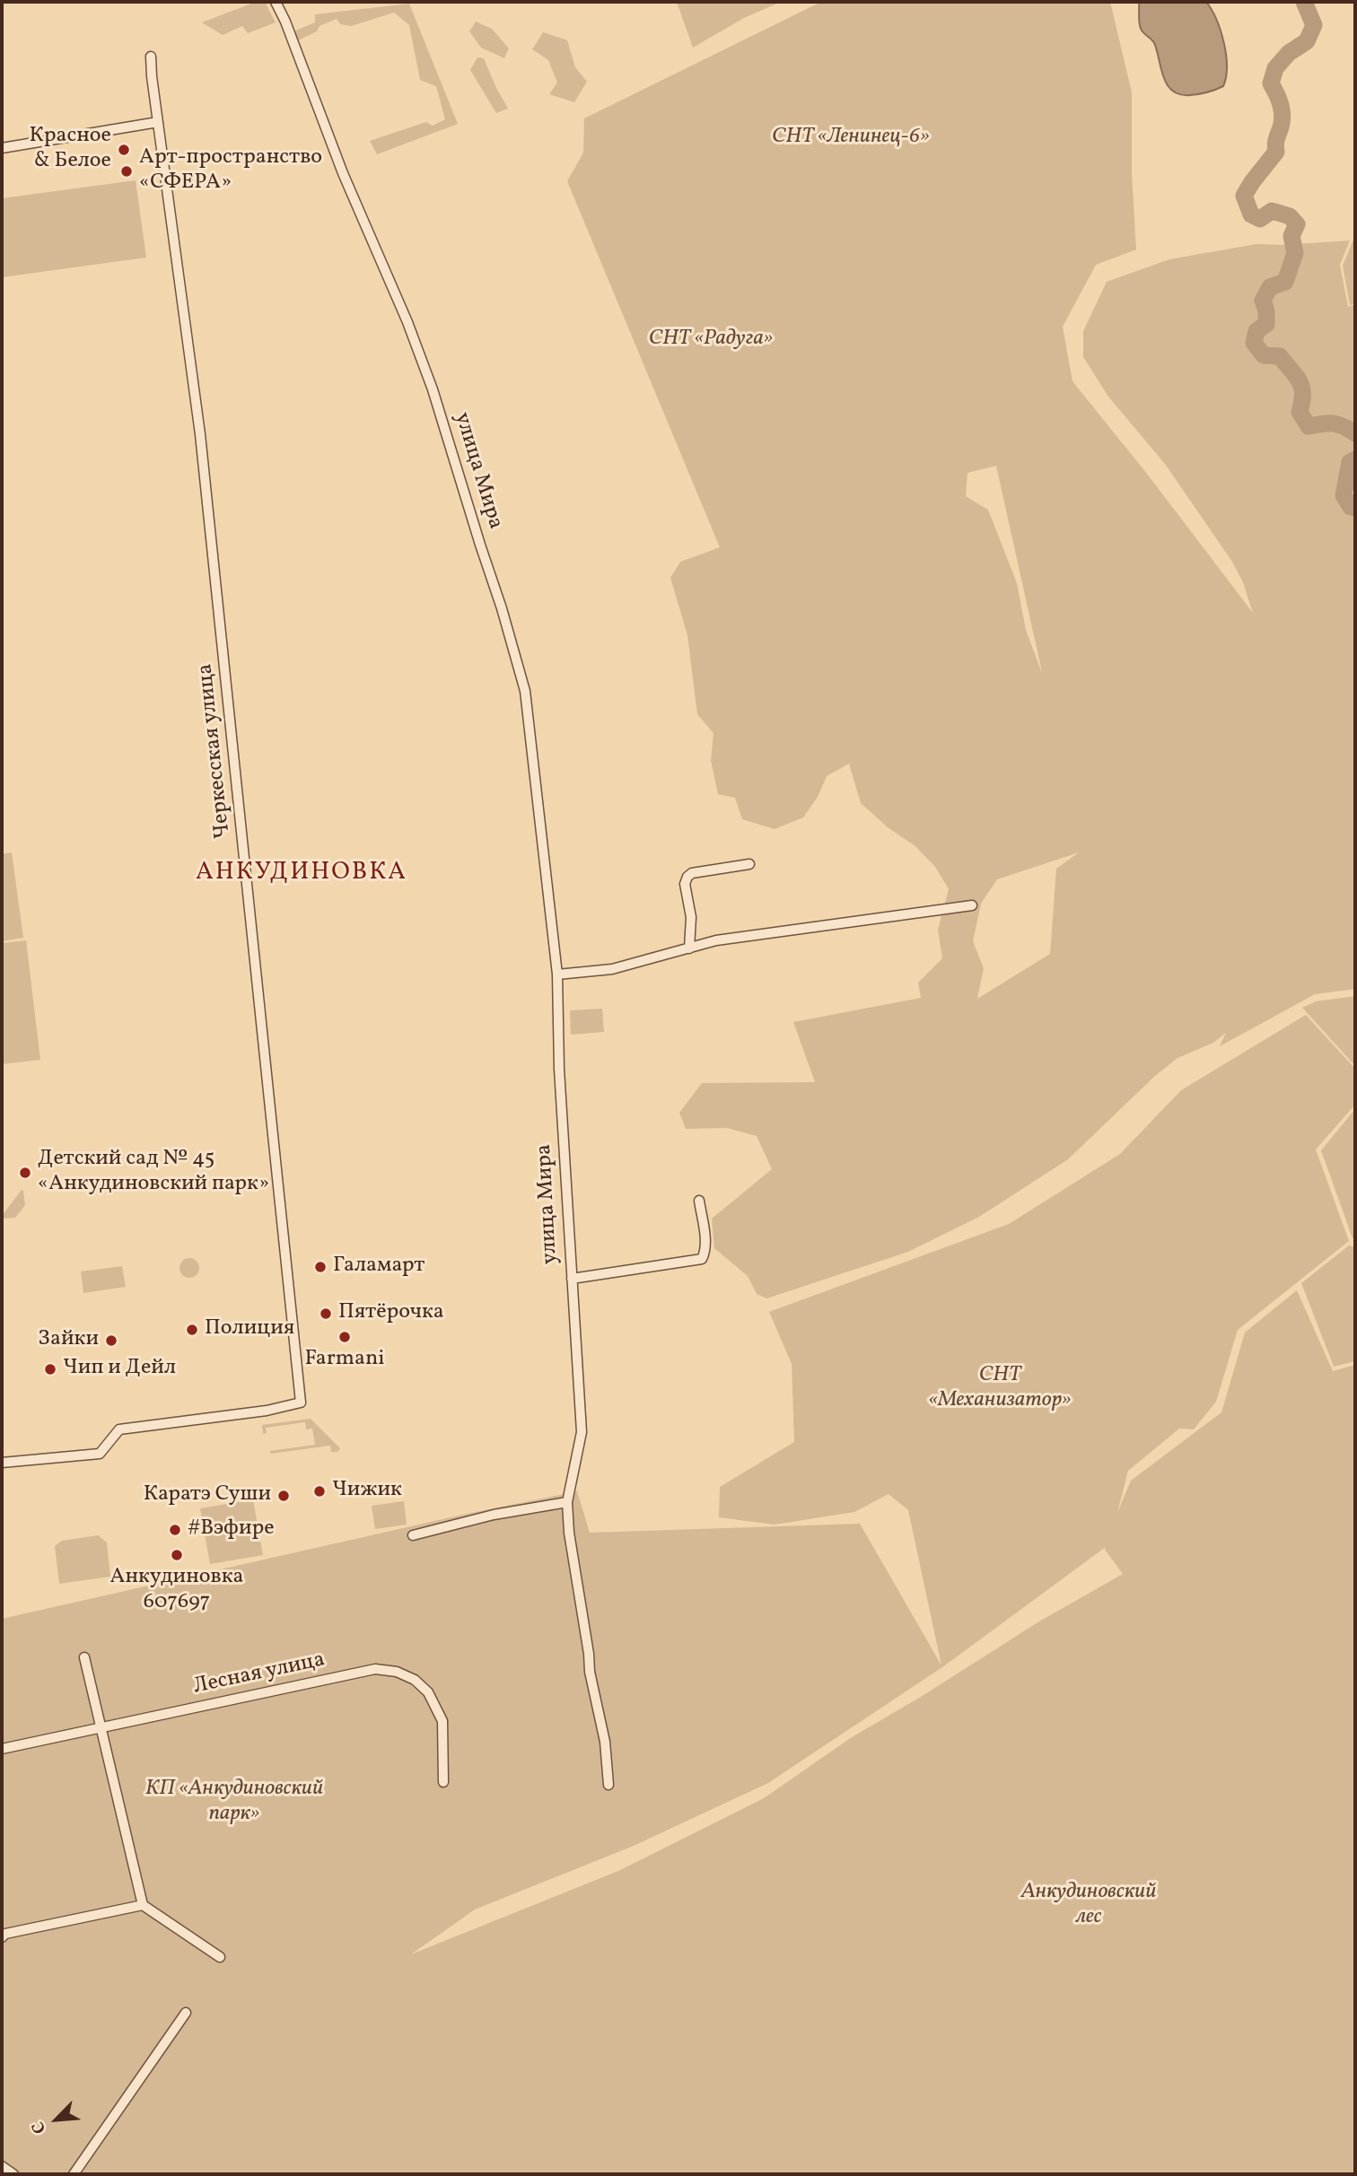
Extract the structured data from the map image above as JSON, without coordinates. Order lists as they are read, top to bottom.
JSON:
{
  "streets": {
    "street": ["улица Мира", "Черкесская улица", "Лесная улица"]
  },
  "districts": ["АНКУДИНОВКА"],
  "parks": [
    "СНТ «Ленинец-6»",
    "СНТ «Радуга»",
    "СНТ «Механизатор»",
    "КП «Анкудиновский парк»",
    "Анкудиновский лес"
  ],
  "places": [
    "Красное & Белое",
    "Арт-пространство «СФЕРА»",
    "Детский сад № 45 «Анкудиновский парк»",
    "Галамарт",
    "Пятёрочка",
    "Полиция",
    "Farmani",
    "Зайки",
    "Чип и Дейл",
    "Чижик",
    "Каратэ Суши",
    "#Вэфире",
    "Анкудиновка 607697"
  ],
  "north": "bottom left"
}
